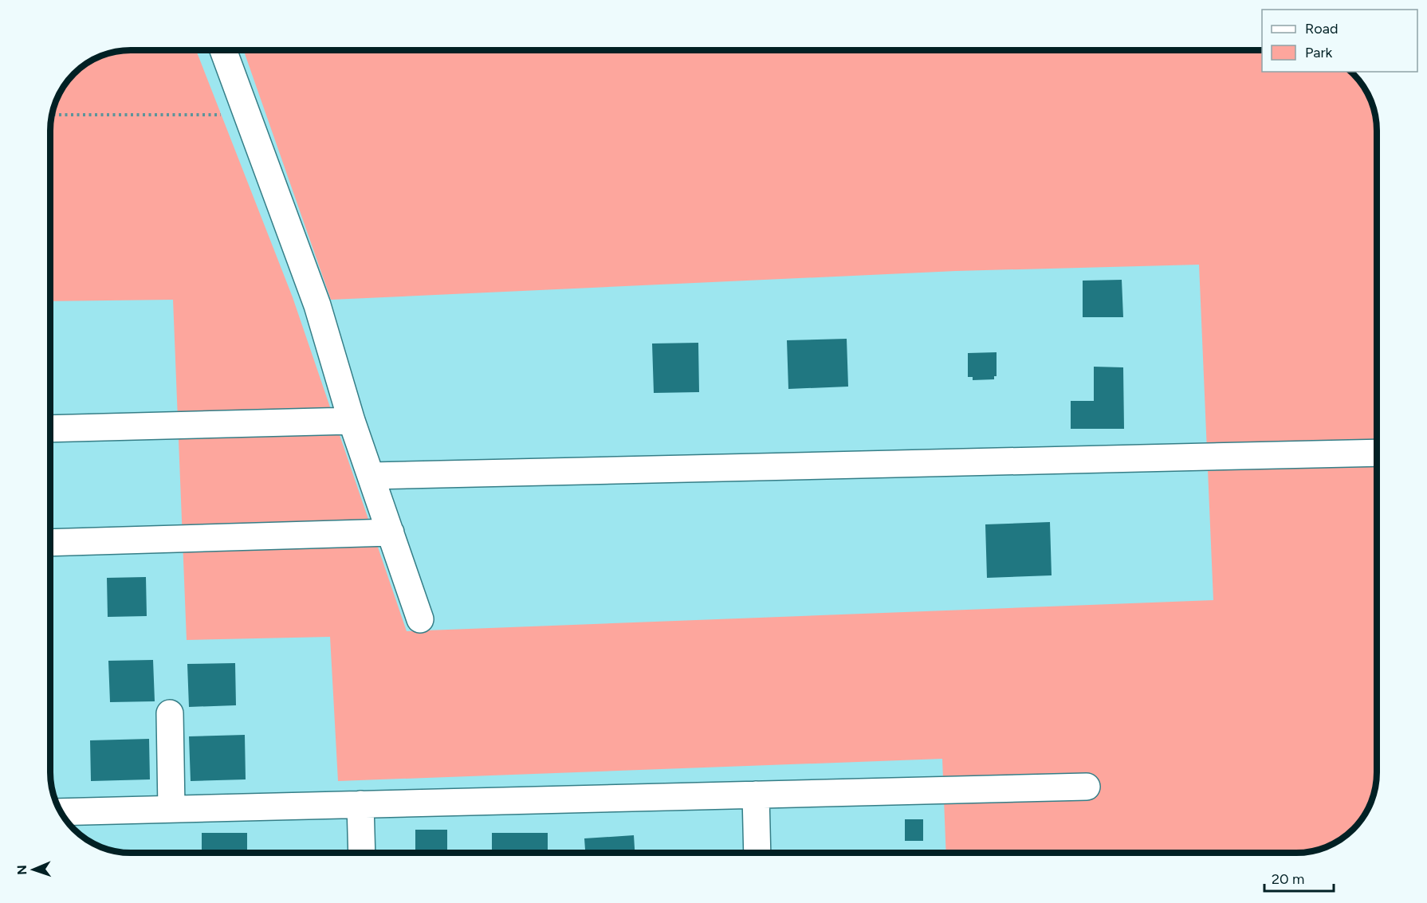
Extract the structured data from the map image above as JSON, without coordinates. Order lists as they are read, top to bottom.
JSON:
{
  "legend": ["Road", "Park"],
  "scale_bar": "20 m",
  "north": "left"
}
